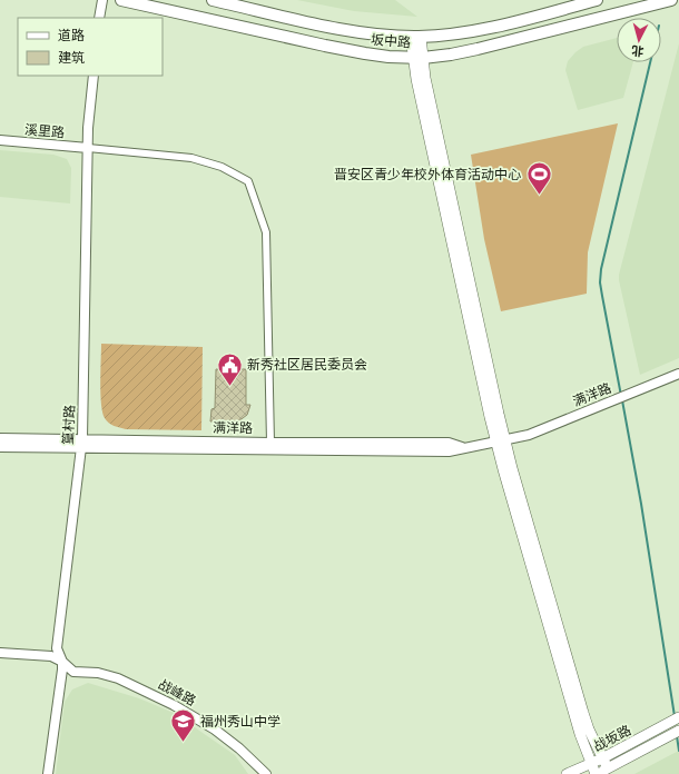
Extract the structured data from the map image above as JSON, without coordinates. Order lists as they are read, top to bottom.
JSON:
{
  "streets": {
    "main road": ["坂中路", "战坂路"],
    "street": [
      "溪里路",
      "满洋路",
      "篁村路",
      "战峰路"
    ]
  },
  "crossings": [
    ["溪里路", "篁村路"],
    ["满洋路", "篁村路"],
    ["篁村路", "战峰路"]
  ],
  "places": {
    "sports": ["晋安区青少年校外体育活动中心"],
    "public building": ["新秀社区居民委员会"],
    "school or university": ["福州秀山中学"]
  },
  "legend": ["道路", "建筑"],
  "north": "bottom"
}
